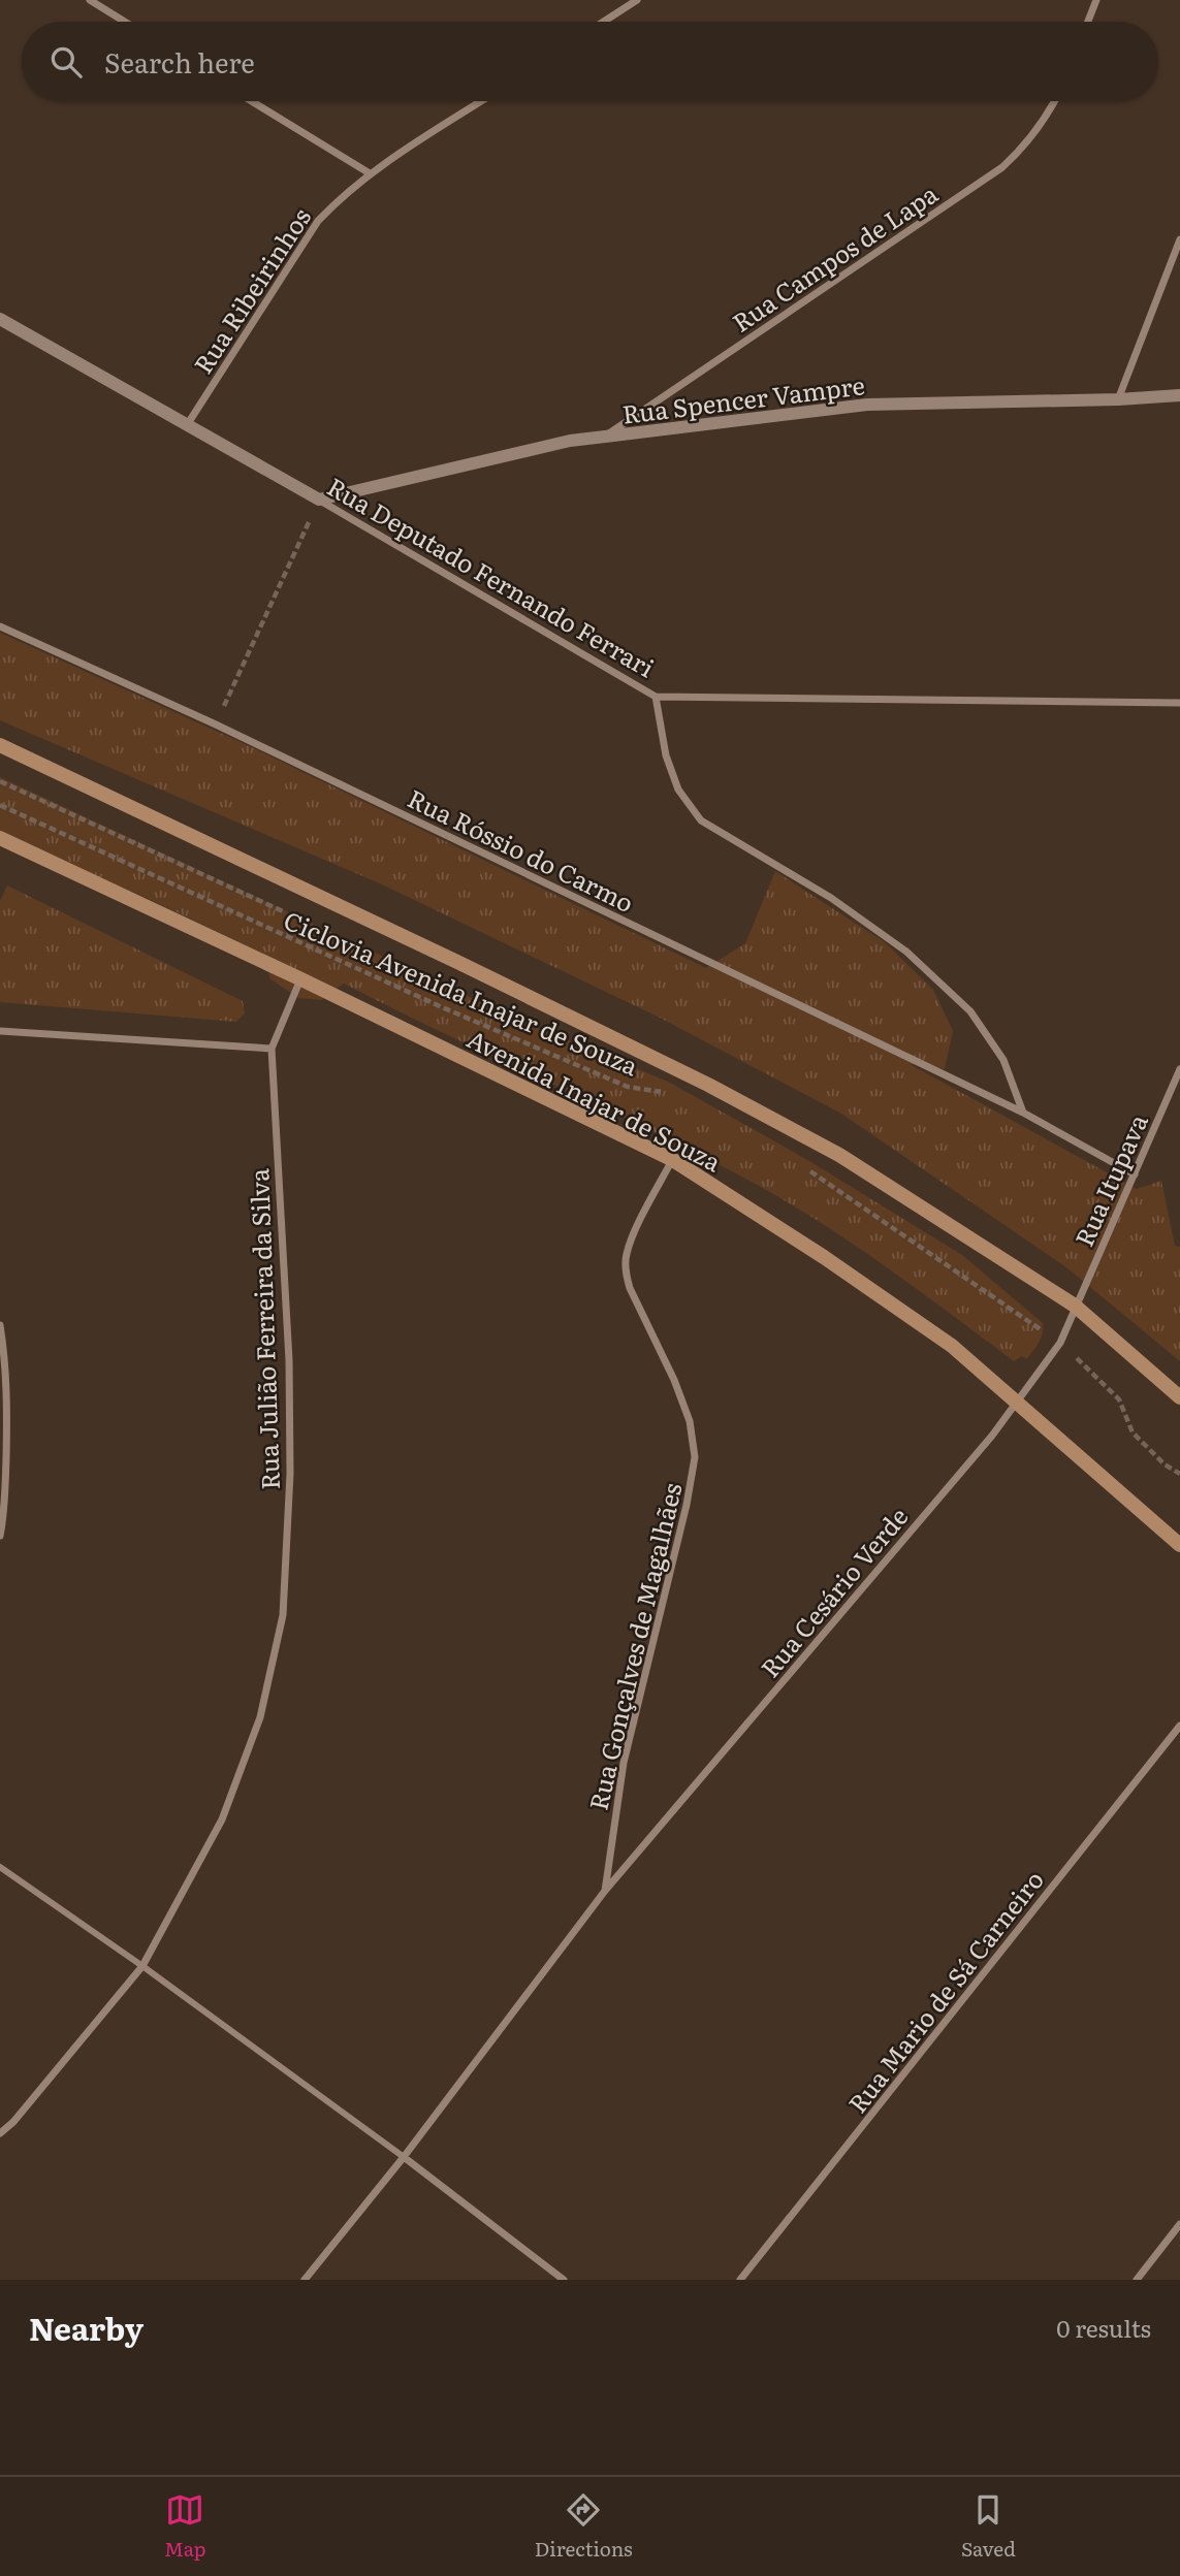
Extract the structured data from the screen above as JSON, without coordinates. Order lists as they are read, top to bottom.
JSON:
{
  "streets": {
    "main road": ["Avenida Inajar de Souza"],
    "street": [
      "Rua Campos de Lapa",
      "Rua Ribeirinhos",
      "Rua Spencer Vampre",
      "Rua Deputado Fernando Ferrari",
      "Rua Róssio do Carmo",
      "Rua Itupava",
      "Rua Julião Ferreira da Silva",
      "Rua Cesário Verde",
      "Rua Gonçalves de Magalhães",
      "Rua Mario de Sá Carneiro"
    ],
    "path": ["Ciclovia Avenida Inajar de Souza"]
  },
  "crossings": [
    ["Rua Campos de Lapa", "Rua Spencer Vampre"],
    ["Rua Ribeirinhos", "Rua Deputado Fernando Ferrari"],
    ["Rua Spencer Vampre", "Rua Deputado Fernando Ferrari"],
    ["Rua Róssio do Carmo", "Rua Itupava"],
    ["Avenida Inajar de Souza", "Rua Cesário Verde"],
    ["Avenida Inajar de Souza", "Rua Gonçalves de Magalhães"],
    ["Rua Itupava", "Rua Cesário Verde"],
    ["Rua Cesário Verde", "Rua Gonçalves de Magalhães"]
  ],
  "page": {
    "search": "Search here",
    "heading": ["Nearby", "0 results"],
    "nav": ["Map", "Directions", "Saved"]
  }
}
